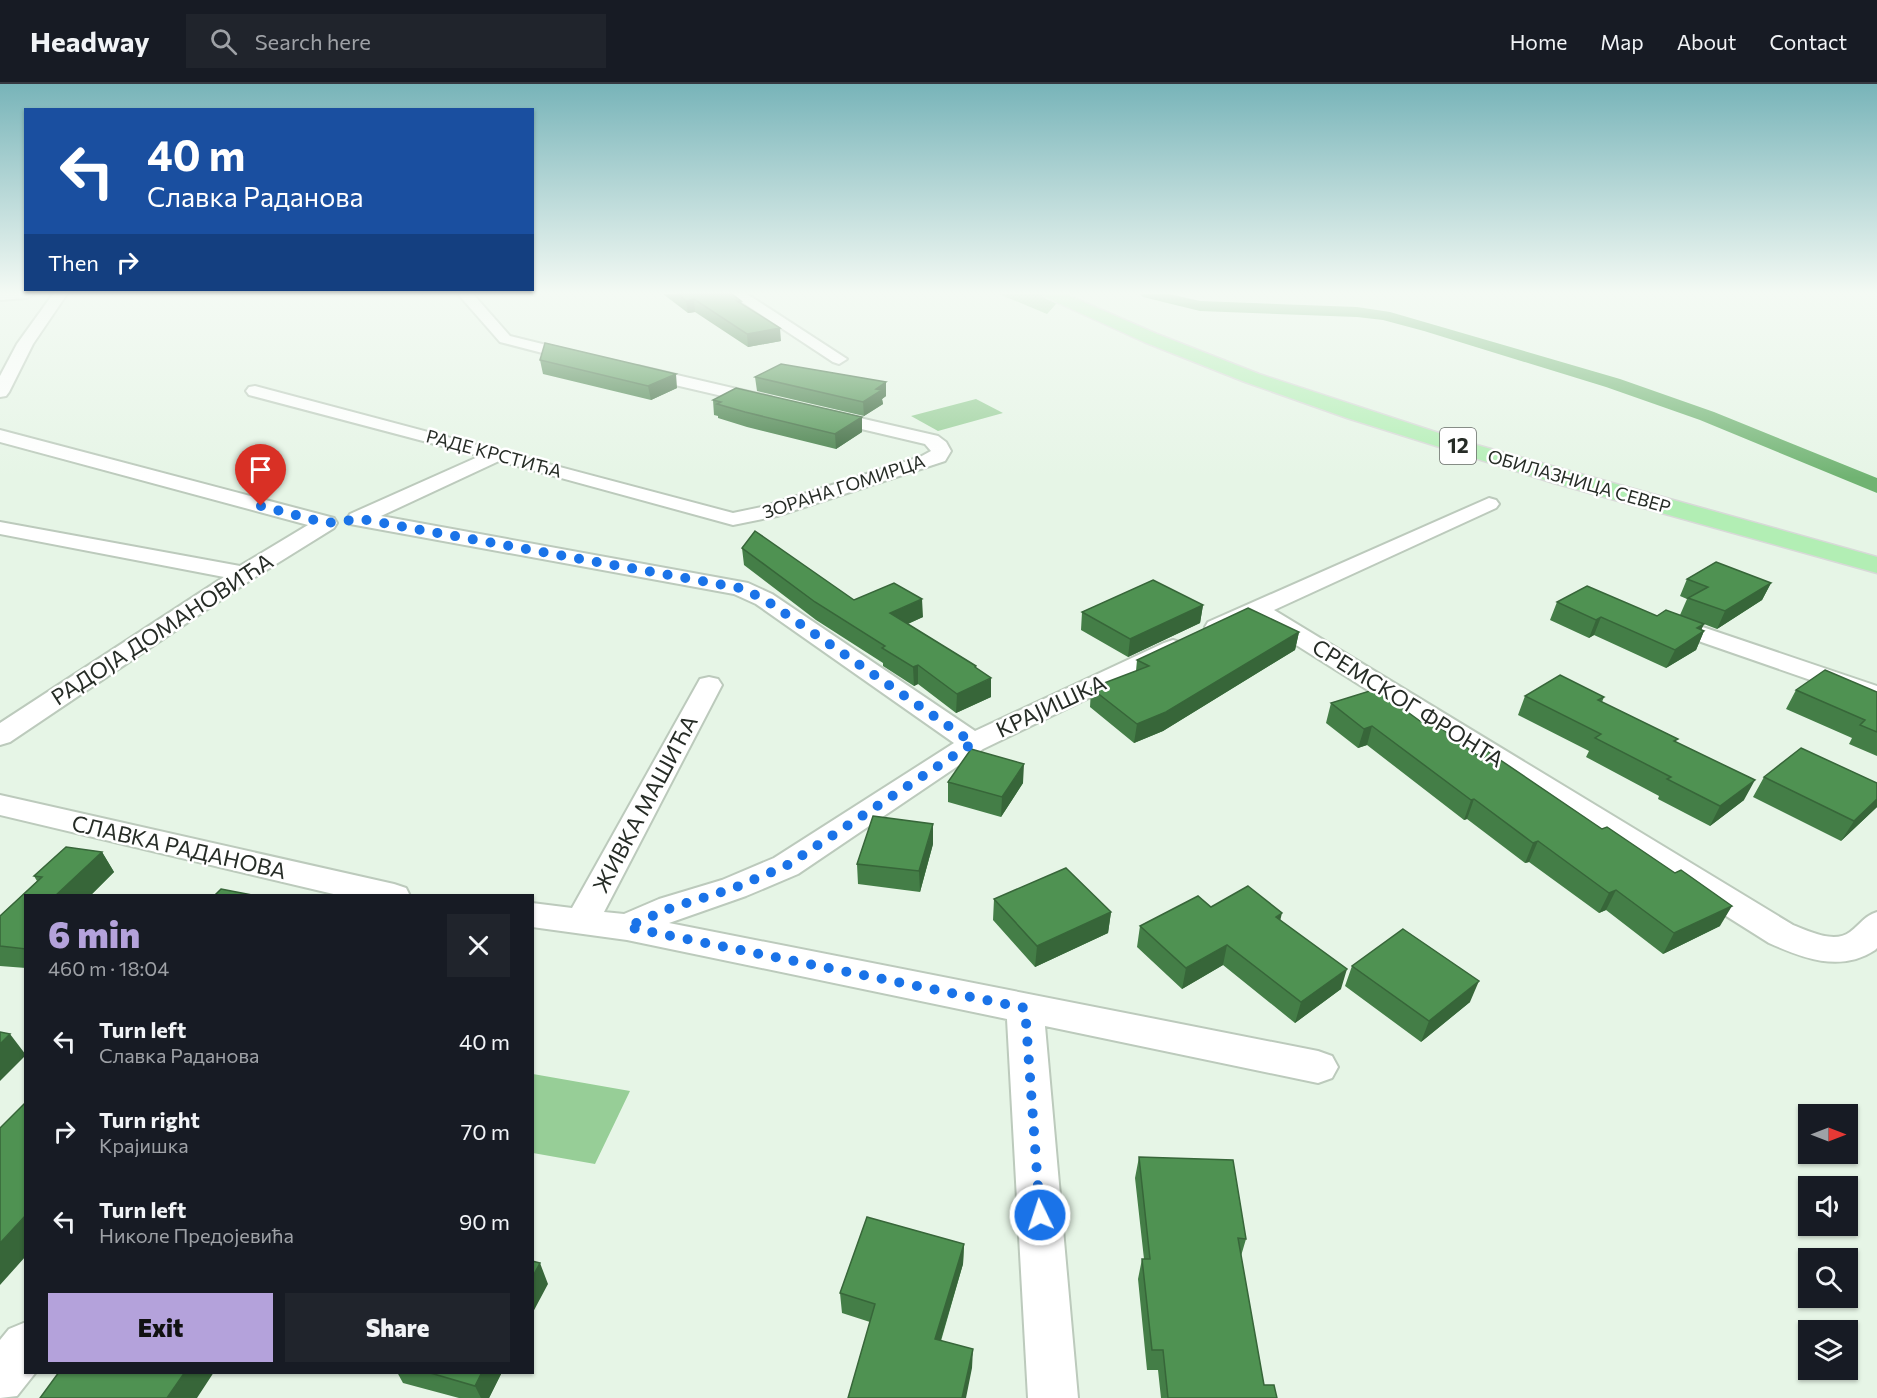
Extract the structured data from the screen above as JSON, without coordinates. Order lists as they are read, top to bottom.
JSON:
{
  "streets": {
    "main road": ["12", "ОБИЛАЗНИЦА СЕВЕР"],
    "street": [
      "РАДЕ КРСТИЋА",
      "ЗОРАНА ГОМИРЦА",
      "РАДОЈА ДОМАНОВИЋА",
      "СРЕМСКОГ ФРОНТА",
      "КРАЈИШКА",
      "ЖИВКА МАШИЋА",
      "СЛАВКА РАДАНОВА"
    ]
  },
  "crossings": [
    ["РАДЕ КРСТИЋА", "ЗОРАНА ГОМИРЦА"],
    ["РАДЕ КРСТИЋА", "РАДОЈА ДОМАНОВИЋА"],
    ["СРЕМСКОГ ФРОНТА", "КРАЈИШКА"]
  ],
  "north": "right",
  "page": {
    "header": "Headway",
    "search": "Search here",
    "nav": [
      "Home",
      "Map",
      "About",
      "Contact"
    ],
    "turn": ["40 m", "Славка Раданова"],
    "then": "Then",
    "heading": ["6 min", "460 m · 18:04"],
    "list": [
      {
        "name": "Turn left",
        "note": "Славка Раданова",
        "value": "40 m"
      },
      {
        "name": "Turn right",
        "note": "Крајишка",
        "value": "70 m"
      },
      {
        "name": "Turn left",
        "note": "Николе Предојевића",
        "value": "90 m"
      }
    ],
    "buttons": ["Exit", "Share"]
  }
}
